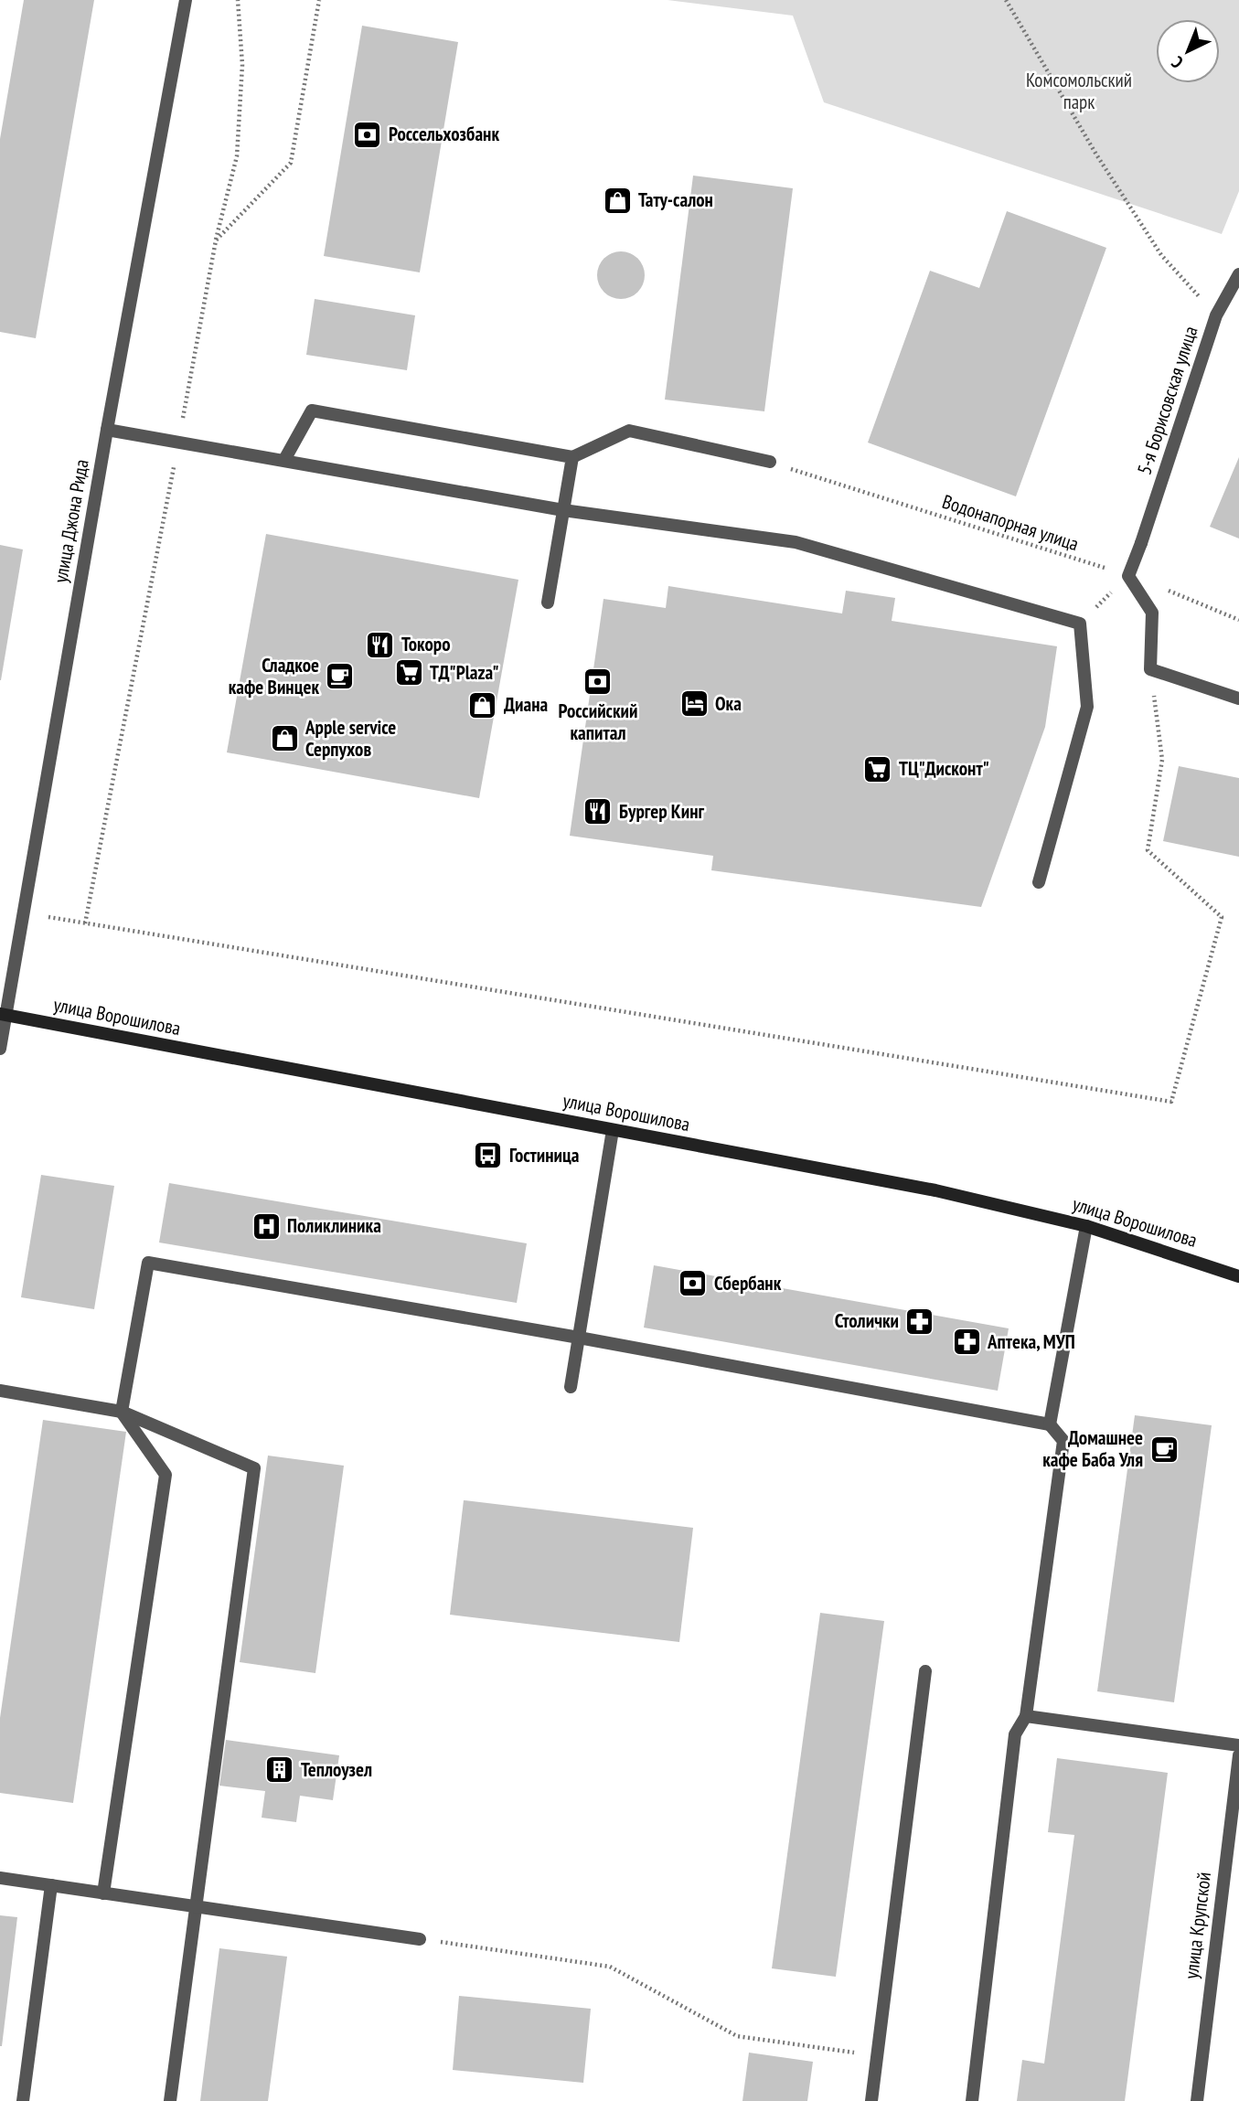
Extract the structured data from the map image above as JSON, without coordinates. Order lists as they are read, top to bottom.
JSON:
{
  "streets": {
    "main road": ["улица Ворошилова"],
    "street": ["5-я Борисовская улица", "улица Джона Рида", "улица Крупской"],
    "path": ["Водонапорная улица"]
  },
  "crossings": [
    ["5-я Борисовская улица", "Водонапорная улица"],
    ["улица Джона Рида", "улица Ворошилова"]
  ],
  "parks": ["Комсомольский парк"],
  "places": {
    "bank": ["Россельхозбанк", "Российский капитал", "Сбербанк"],
    "shop": ["Тату-салон", "Диана", "Apple service Серпухов"],
    "restaurant": ["Токоро", "Бургер Кинг"],
    "supermarket": ["ТД\"Plaza\"", "ТЦ\"Дисконт\""],
    "cafe": ["Сладкое кафе Винцек", "Домашнее кафе Баба Уля"],
    "hotel": ["Ока"],
    "bus stop": ["Гостиница"],
    "hospital": ["Поликлиника"],
    "pharmacy": ["Столички", "Аптека, МУП"],
    "building": ["Теплоузел"]
  },
  "north": "bottom left"
}
